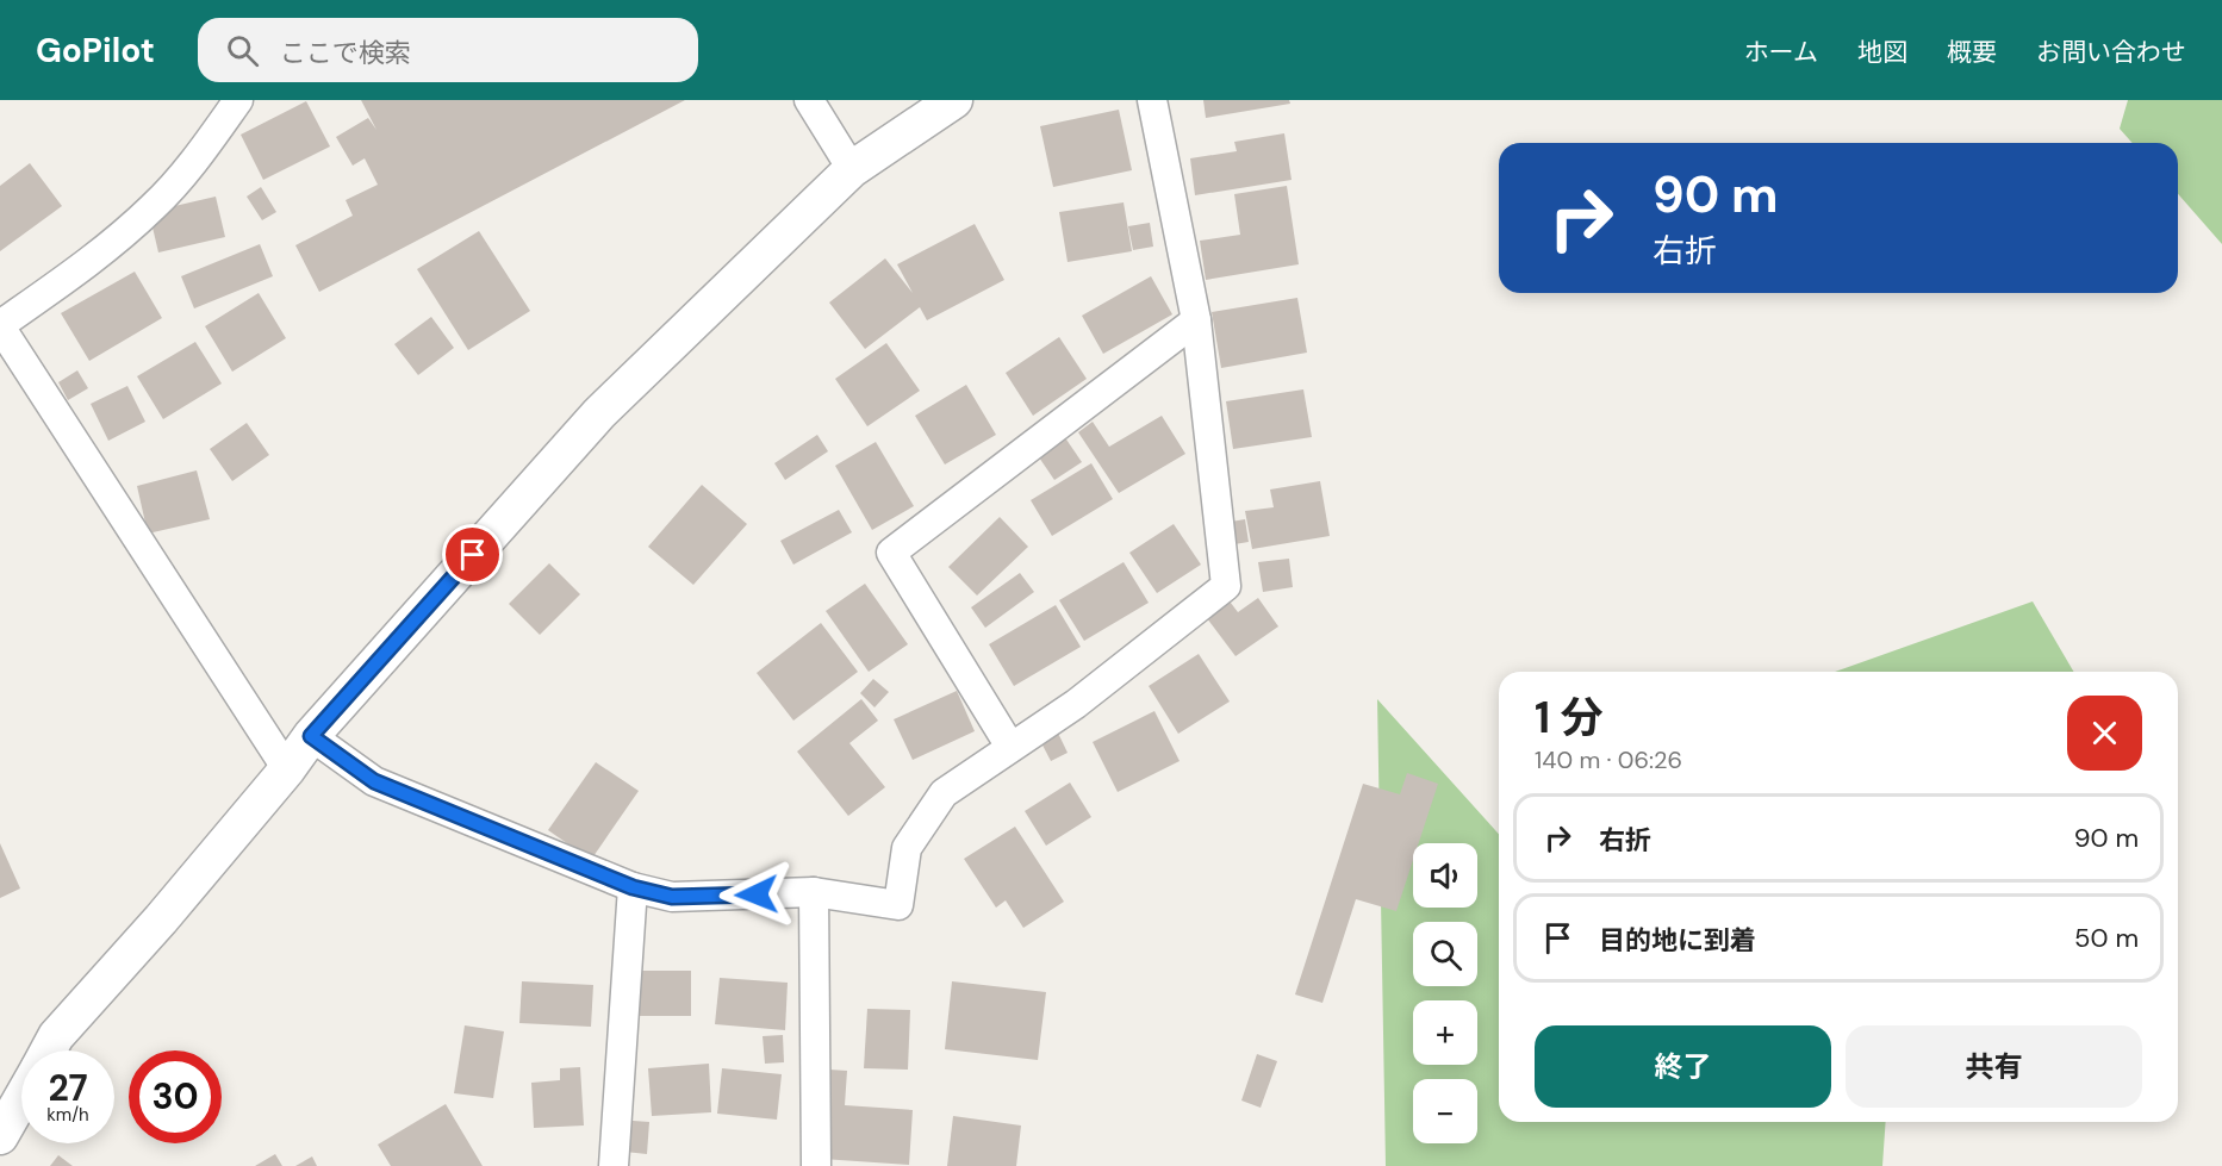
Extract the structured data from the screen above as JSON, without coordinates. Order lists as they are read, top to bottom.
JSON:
{
  "page": {
    "header": "GoPilot",
    "search": "ここで検索",
    "nav": [
      "ホーム",
      "地図",
      "概要",
      "お問い合わせ"
    ],
    "turn": ["90 m", "右折"],
    "heading": ["1 分", "140 m · 06:26"],
    "list": [
      {
        "name": "右折",
        "value": "90 m"
      },
      {
        "name": "目的地に到着",
        "value": "50 m"
      }
    ],
    "map_buttons": ["+", "−"],
    "buttons": ["終了", "共有"],
    "speed": "27 km/h",
    "limit": "30"
  }
}
